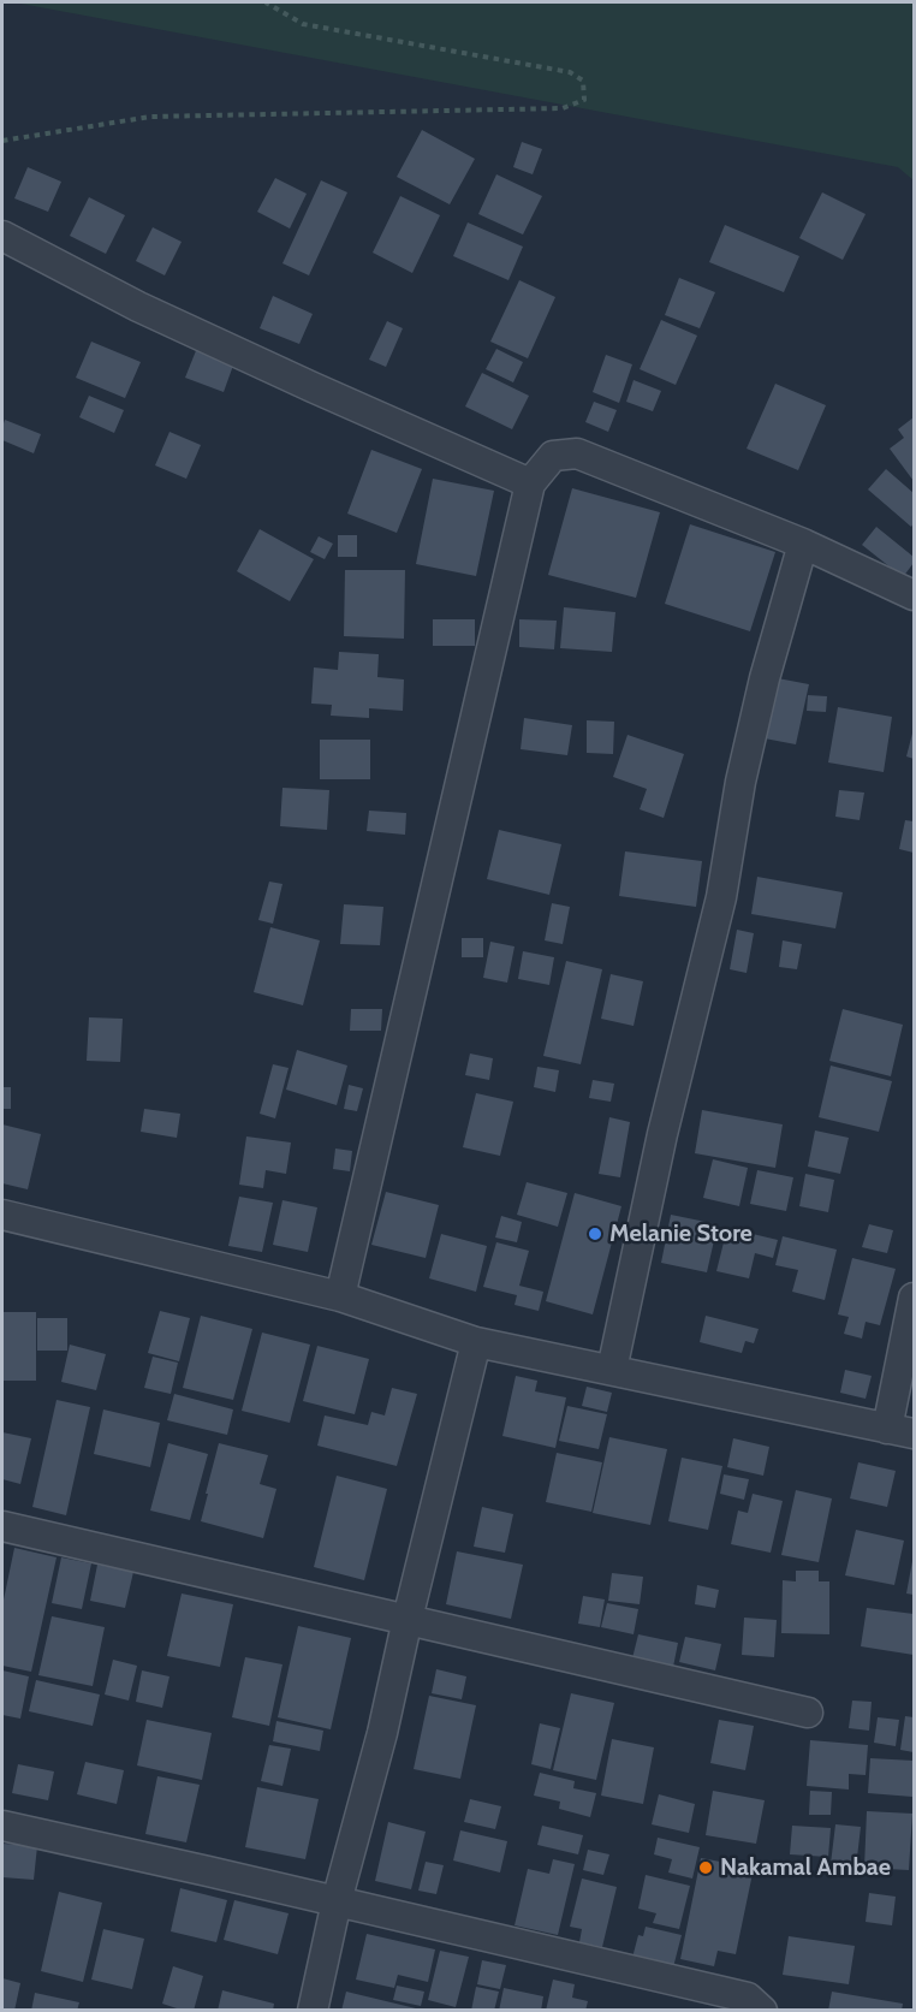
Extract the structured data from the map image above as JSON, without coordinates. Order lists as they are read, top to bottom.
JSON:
{
  "places": ["Melanie Store", "Nakamal Ambae"]
}
